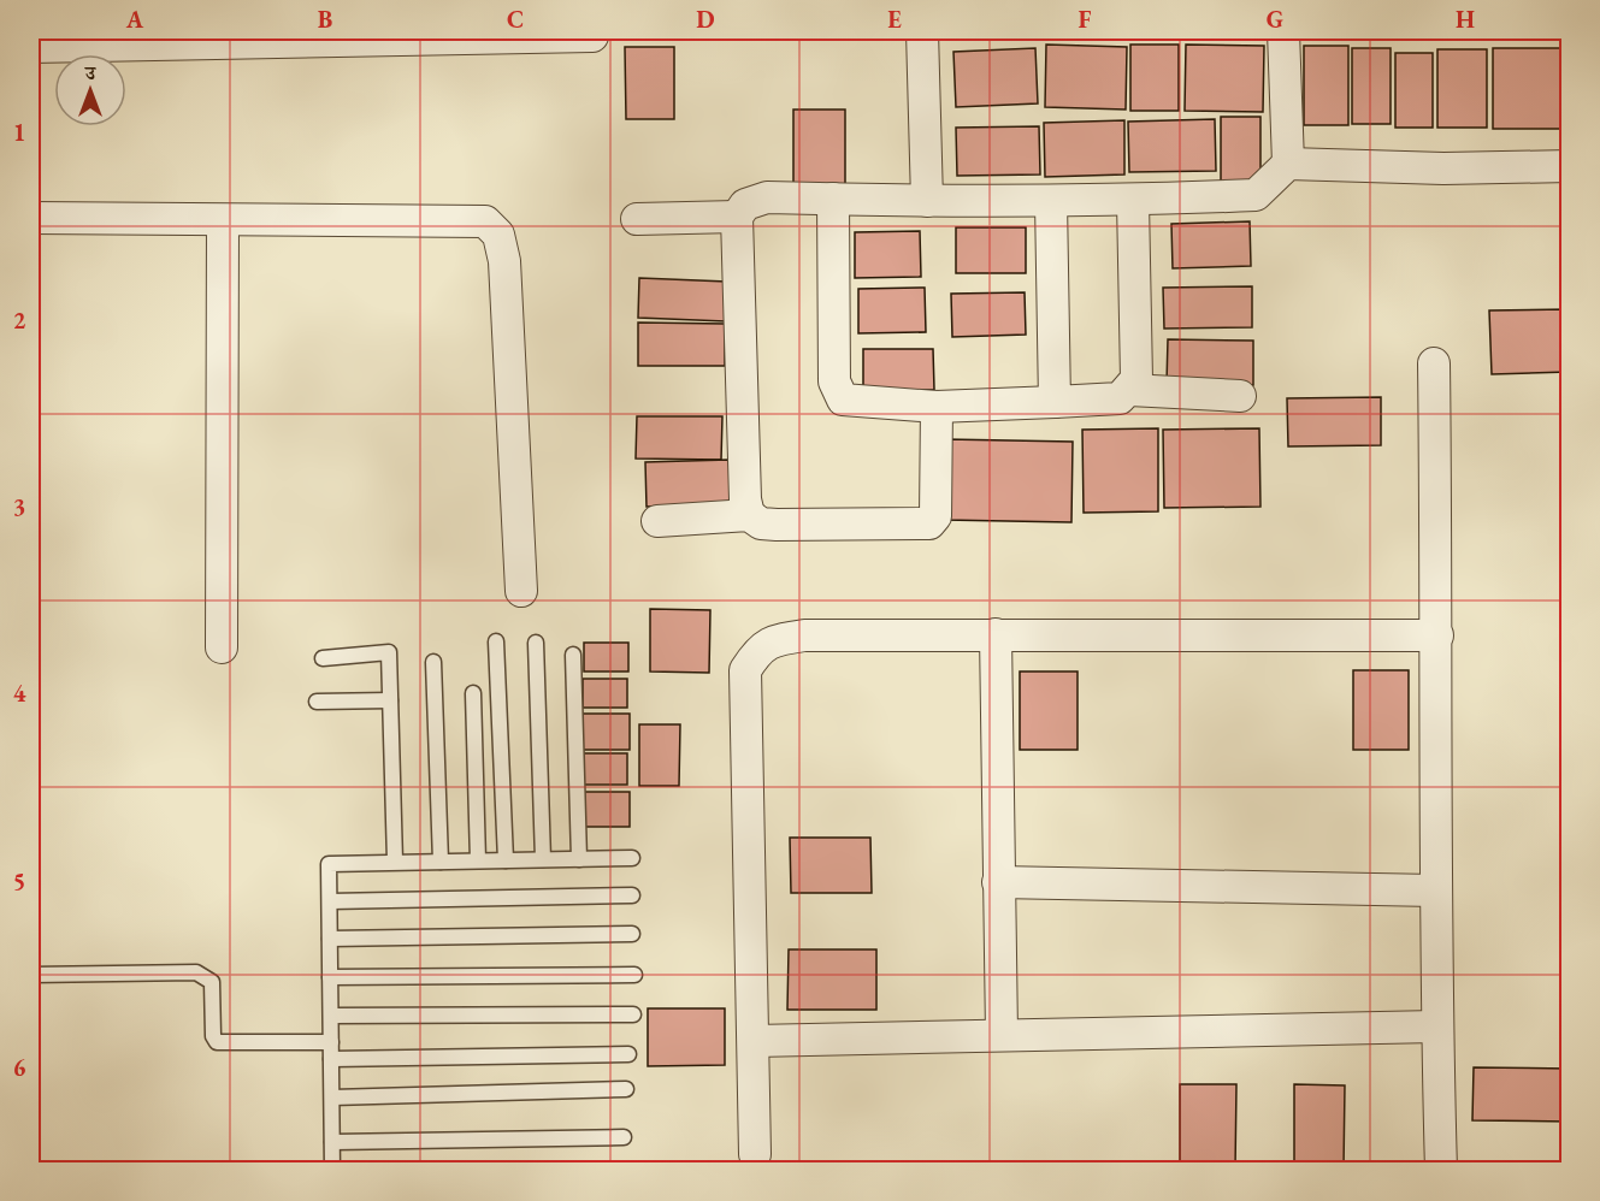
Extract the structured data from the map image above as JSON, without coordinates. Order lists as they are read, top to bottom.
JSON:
{
  "north": "top",
  "grid": {
    "columns": [
      "A",
      "B",
      "C",
      "D",
      "E",
      "F",
      "G",
      "H"
    ],
    "rows": [
      "1",
      "2",
      "3",
      "4",
      "5",
      "6"
    ]
  }
}
